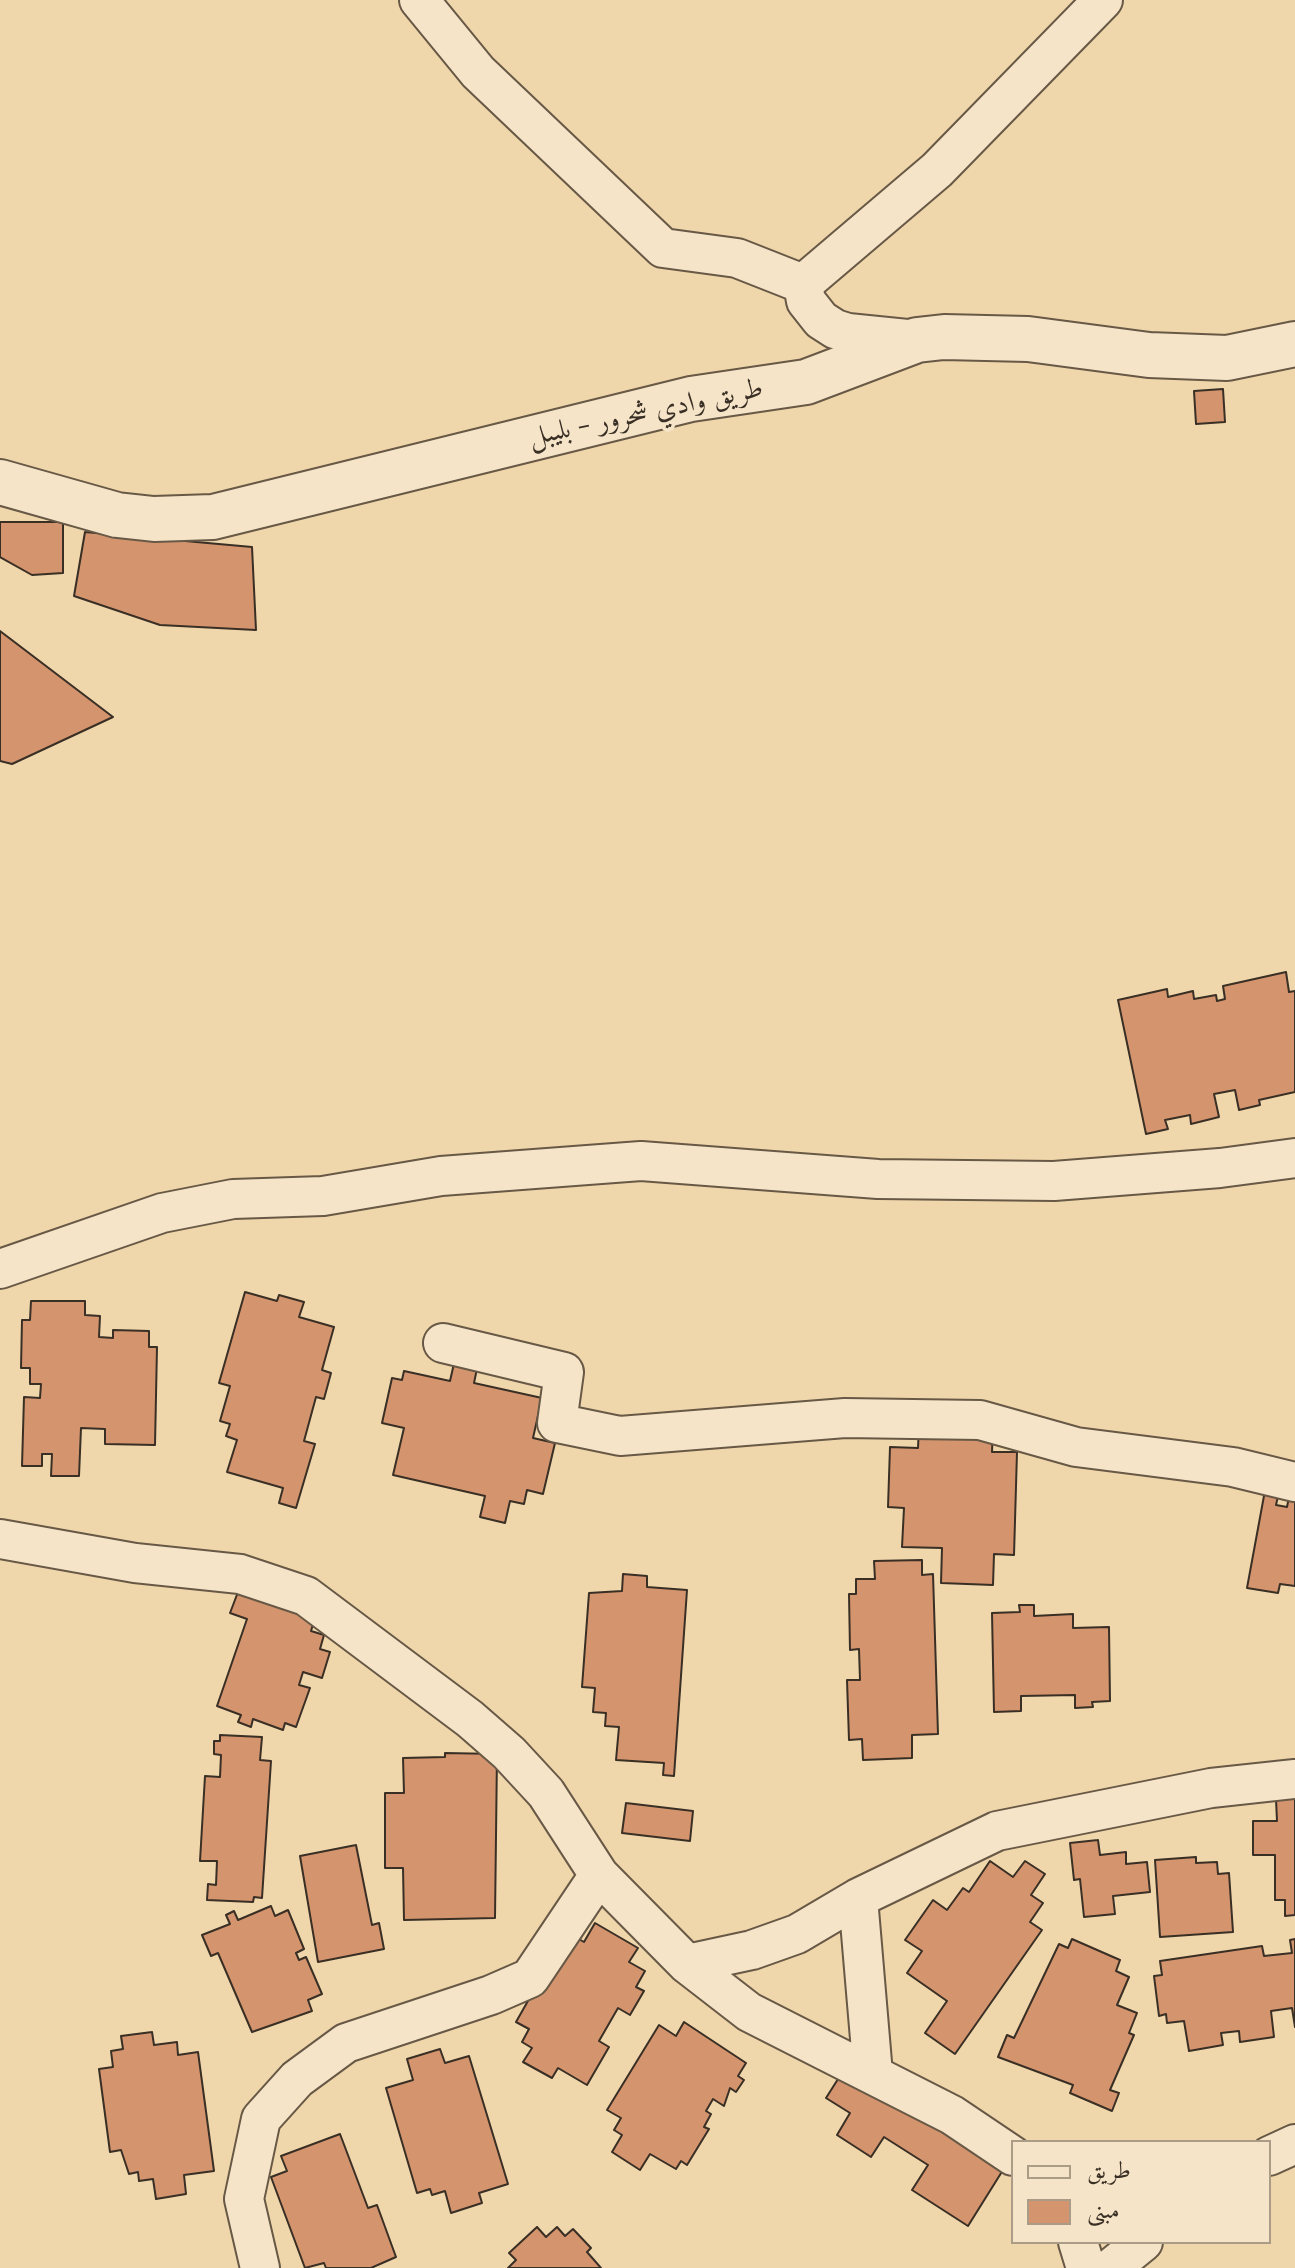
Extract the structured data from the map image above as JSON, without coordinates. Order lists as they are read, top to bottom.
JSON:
{
  "streets": {
    "street": ["طريق وادي شحرور - بليبل"]
  },
  "legend": ["طريق", "مبنى"]
}
